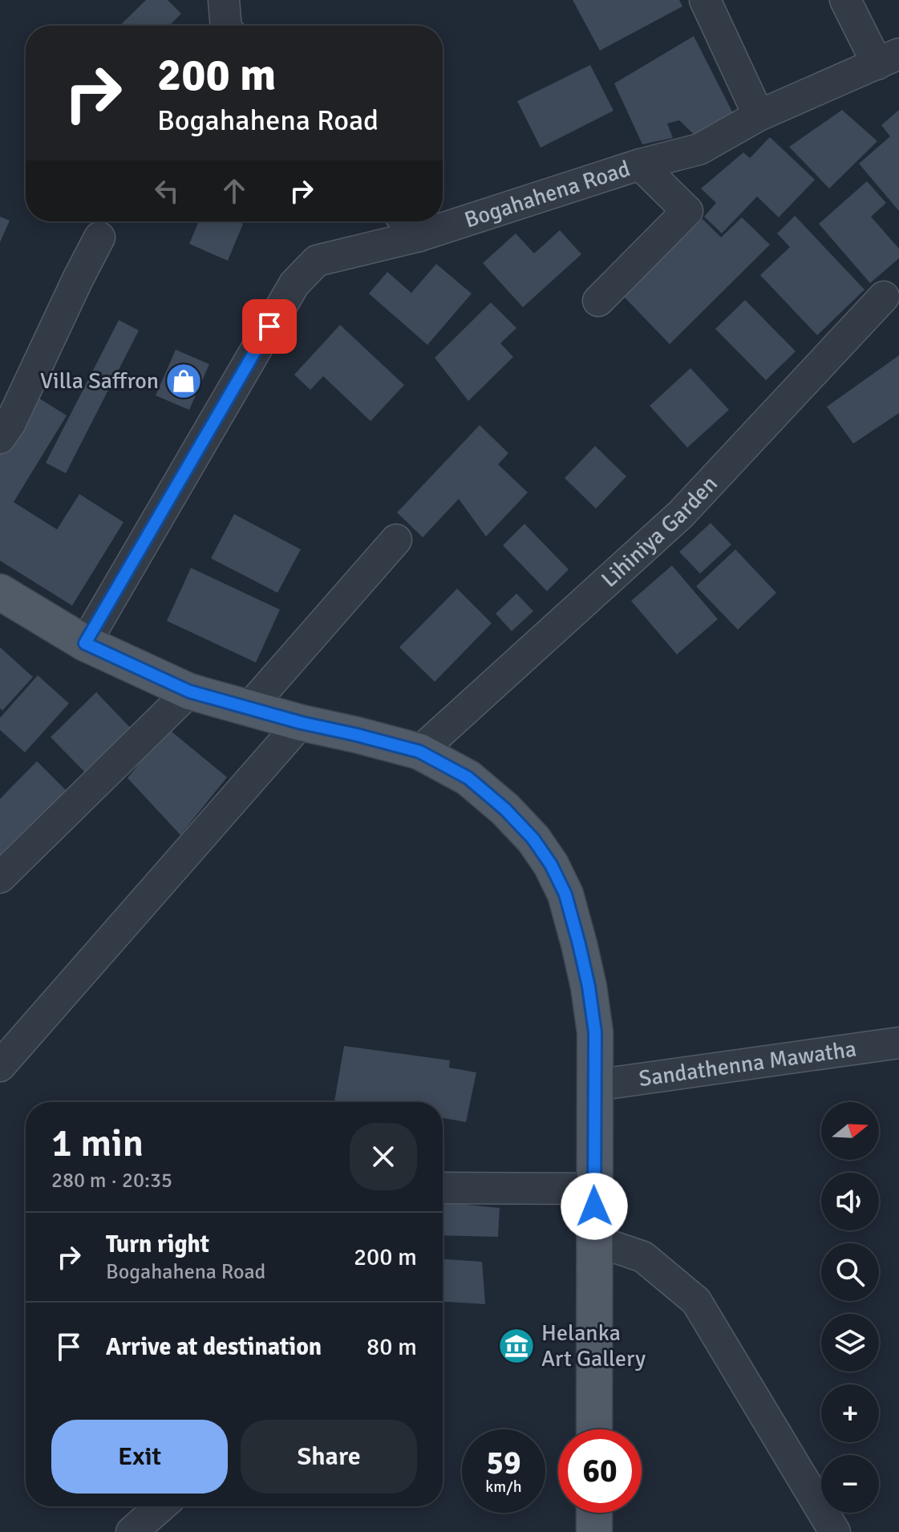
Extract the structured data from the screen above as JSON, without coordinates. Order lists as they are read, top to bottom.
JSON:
{
  "streets": {
    "street": ["Bogahahena Road", "Lihiniya Garden", "Sandathenna Mawatha"]
  },
  "places": {
    "shop": ["Villa Saffron"],
    "museum": ["Helanka Art Gallery"]
  },
  "north": "right",
  "page": {
    "turn": ["200 m", "Bogahahena Road"],
    "map_buttons": ["+", "−"],
    "heading": ["1 min", "280 m · 20:35"],
    "list": [
      {
        "name": "Turn right",
        "note": "Bogahahena Road",
        "value": "200 m"
      },
      {
        "name": "Arrive at destination",
        "value": "80 m"
      }
    ],
    "buttons": ["Exit", "Share"],
    "speed": "59 km/h",
    "limit": "60"
  }
}
